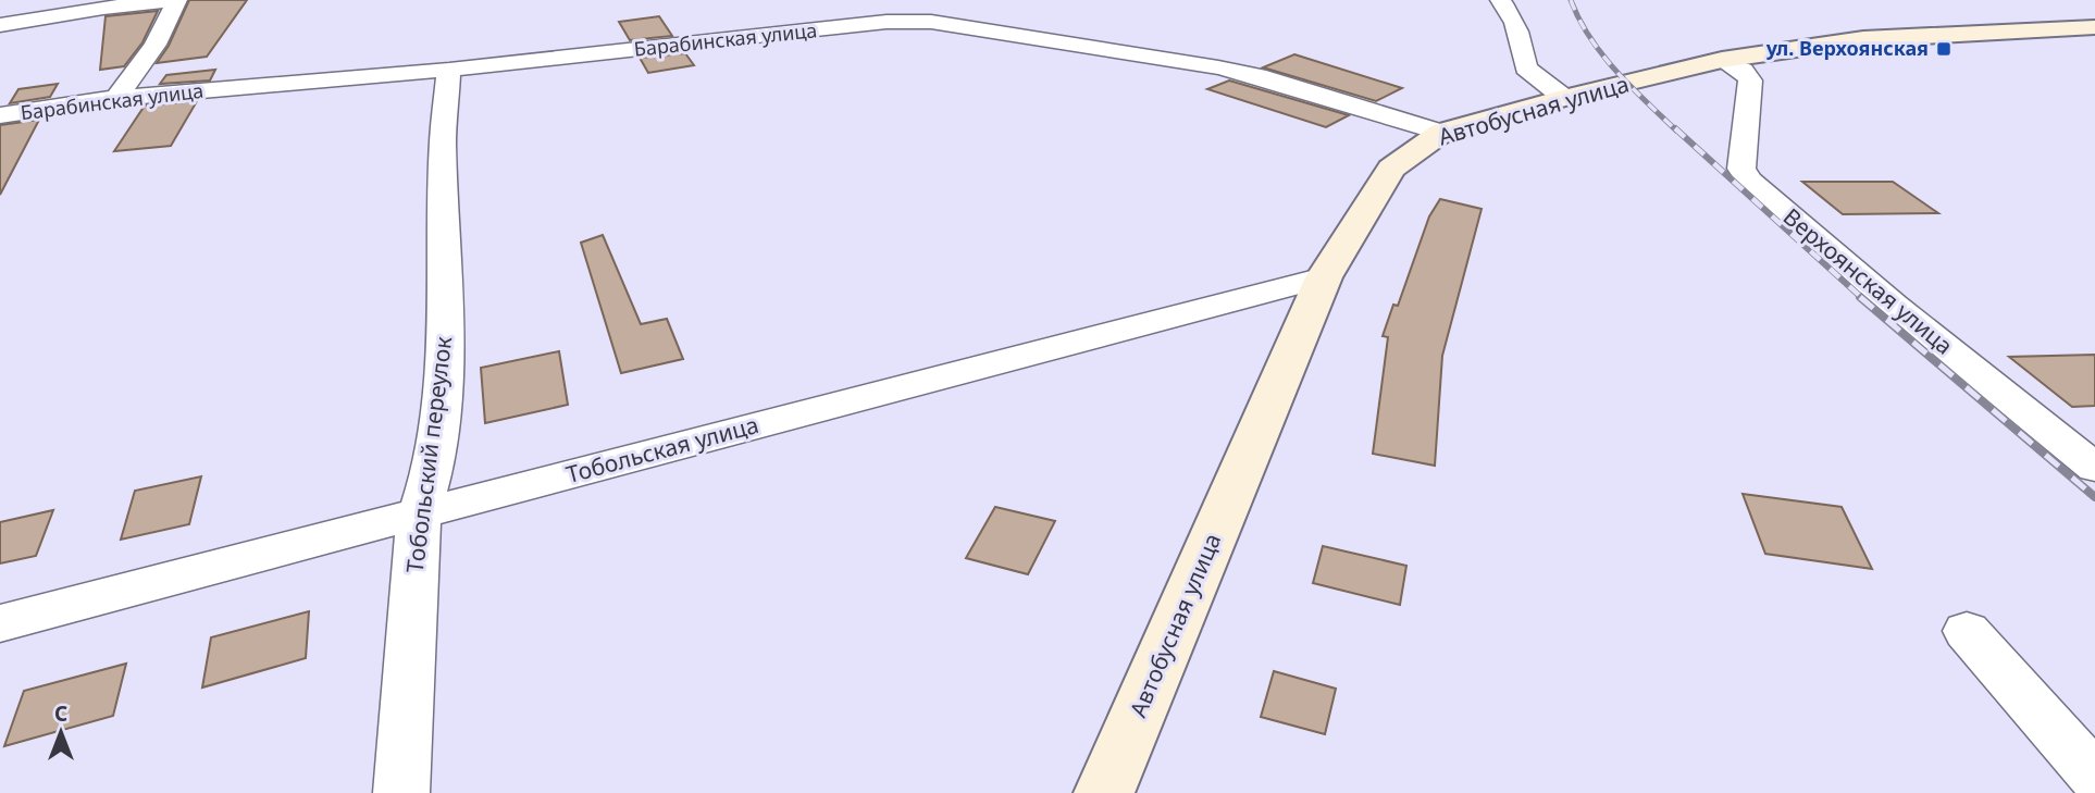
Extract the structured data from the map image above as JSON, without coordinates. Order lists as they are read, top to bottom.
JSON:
{
  "streets": {
    "street": [
      "Барабинская улица",
      "Автобусная улица",
      "Верхоянская улица",
      "Тобольская улица",
      "Тобольский переулок"
    ]
  },
  "crossings": [
    ["Барабинская улица", "Автобусная улица"],
    ["Барабинская улица", "Тобольский переулок"],
    ["Автобусная улица", "Верхоянская улица"],
    ["Автобусная улица", "Тобольская улица"],
    ["Тобольская улица", "Тобольский переулок"]
  ],
  "places": {
    "transit": ["ул. Верхоянская"]
  },
  "north": "top"
}
